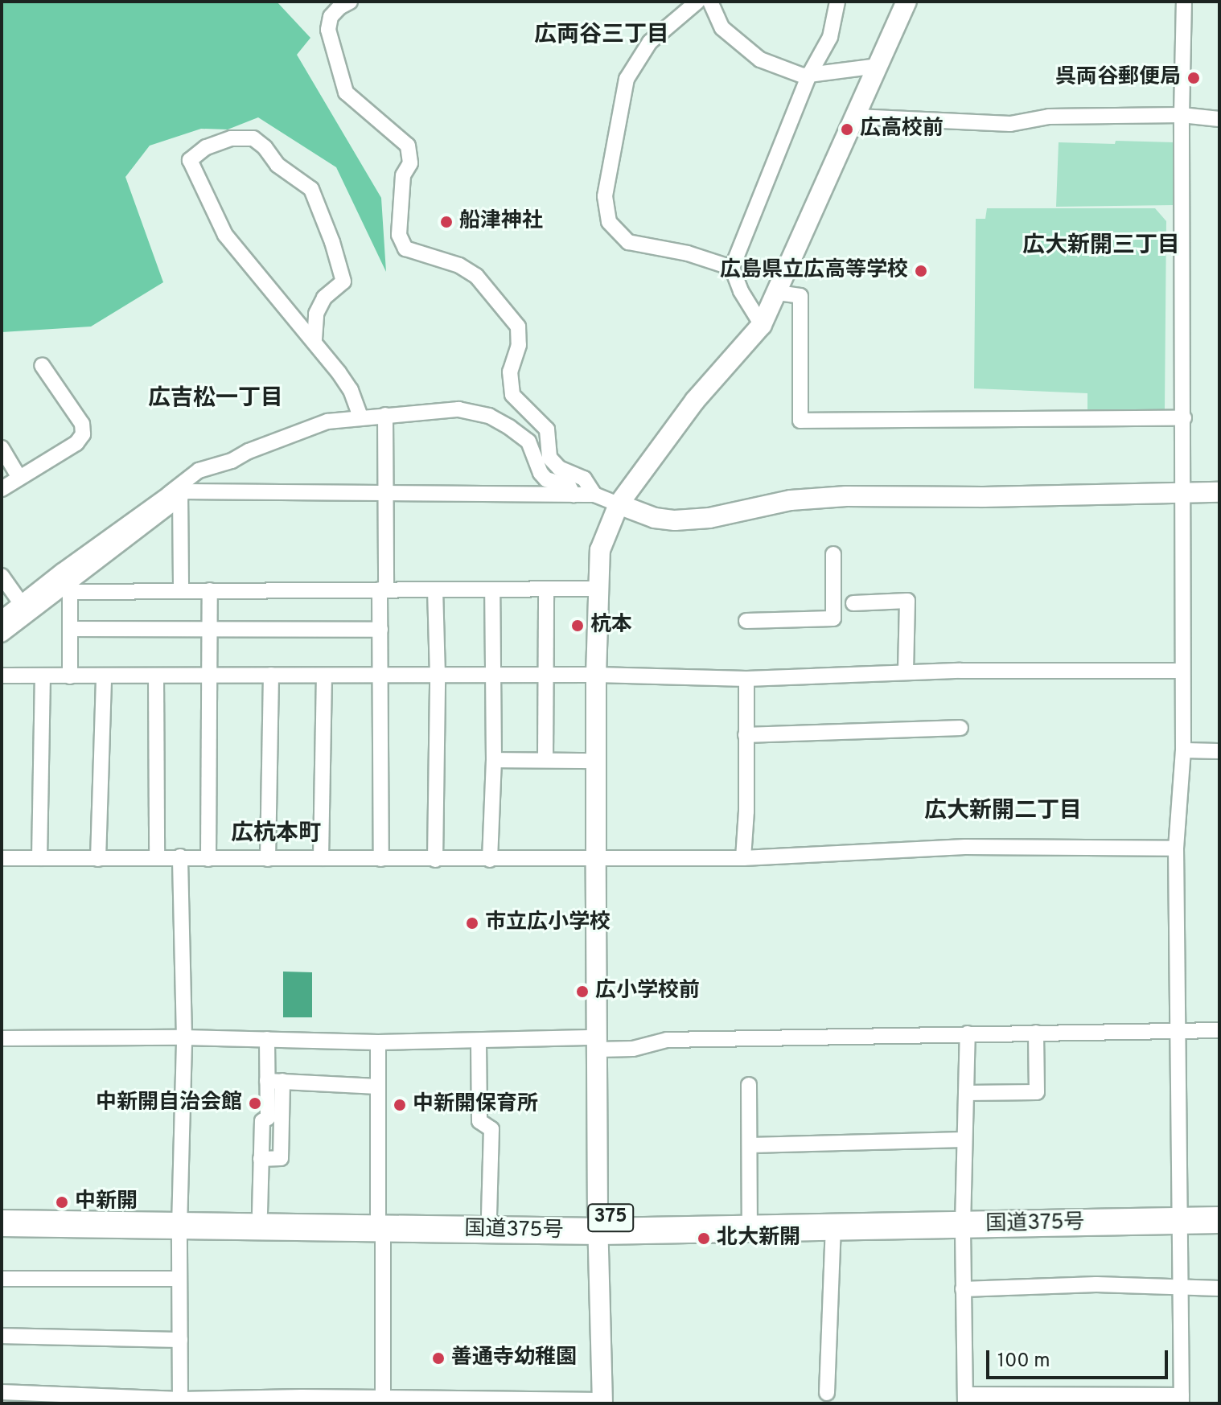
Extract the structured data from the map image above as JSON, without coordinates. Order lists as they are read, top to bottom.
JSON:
{
  "streets": {
    "highway": ["375", "国道375号"]
  },
  "districts": [
    "広両谷三丁目",
    "広大新開三丁目",
    "広吉松一丁目",
    "広大新開二丁目",
    "広杭本町"
  ],
  "places": [
    "呉両谷郵便局",
    "広高校前",
    "船津神社",
    "広島県立広高等学校",
    "杭本",
    "市立広小学校",
    "広小学校前",
    "中新開自治会館",
    "中新開保育所",
    "中新開",
    "北大新開",
    "善通寺幼稚園"
  ],
  "scale_bar": "100 m"
}
